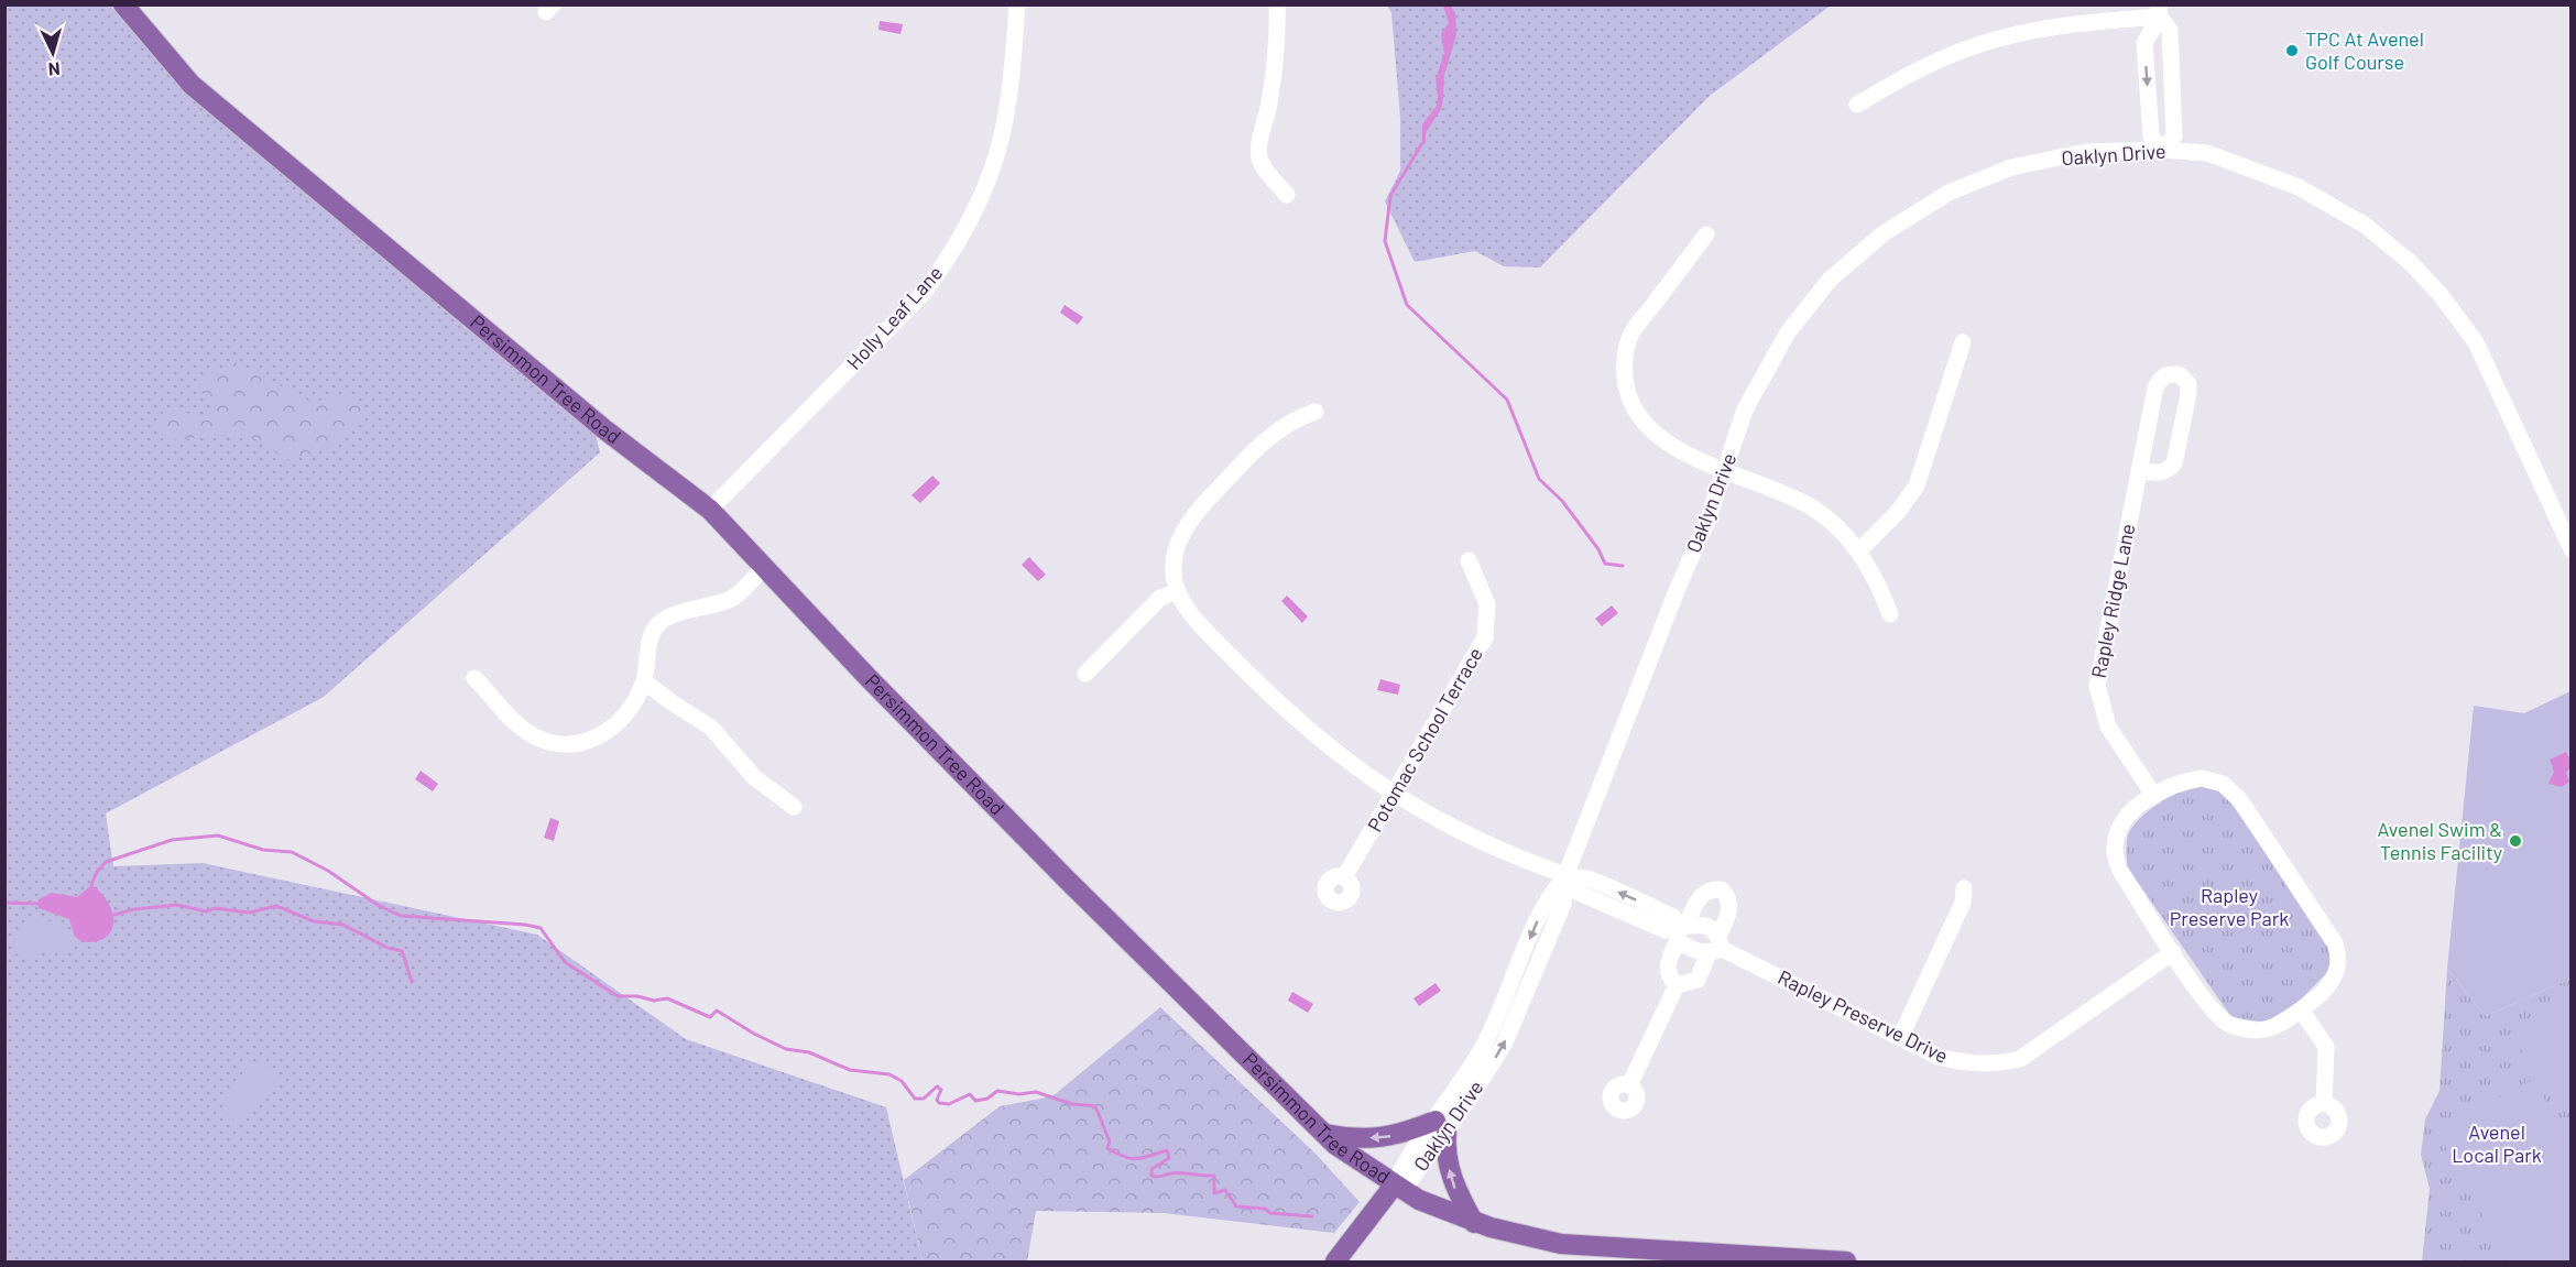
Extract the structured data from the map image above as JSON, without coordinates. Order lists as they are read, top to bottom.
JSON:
{
  "streets": {
    "main road": ["Persimmon Tree Road"],
    "street": [
      "Oaklyn Drive",
      "Holly Leaf Lane",
      "Rapley Ridge Lane",
      "Potomac School Terrace",
      "Rapley Preserve Drive"
    ]
  },
  "crossings": [
    ["Oaklyn Drive", "Persimmon Tree Road"],
    ["Oaklyn Drive", "Rapley Preserve Drive"],
    ["Holly Leaf Lane", "Persimmon Tree Road"],
    ["Potomac School Terrace", "Rapley Preserve Drive"]
  ],
  "parks": ["Rapley Preserve Park", "Avenel Local Park"],
  "places": ["TPC At Avenel Golf Course", "Avenel Swim & Tennis Facility"],
  "north": "bottom"
}
